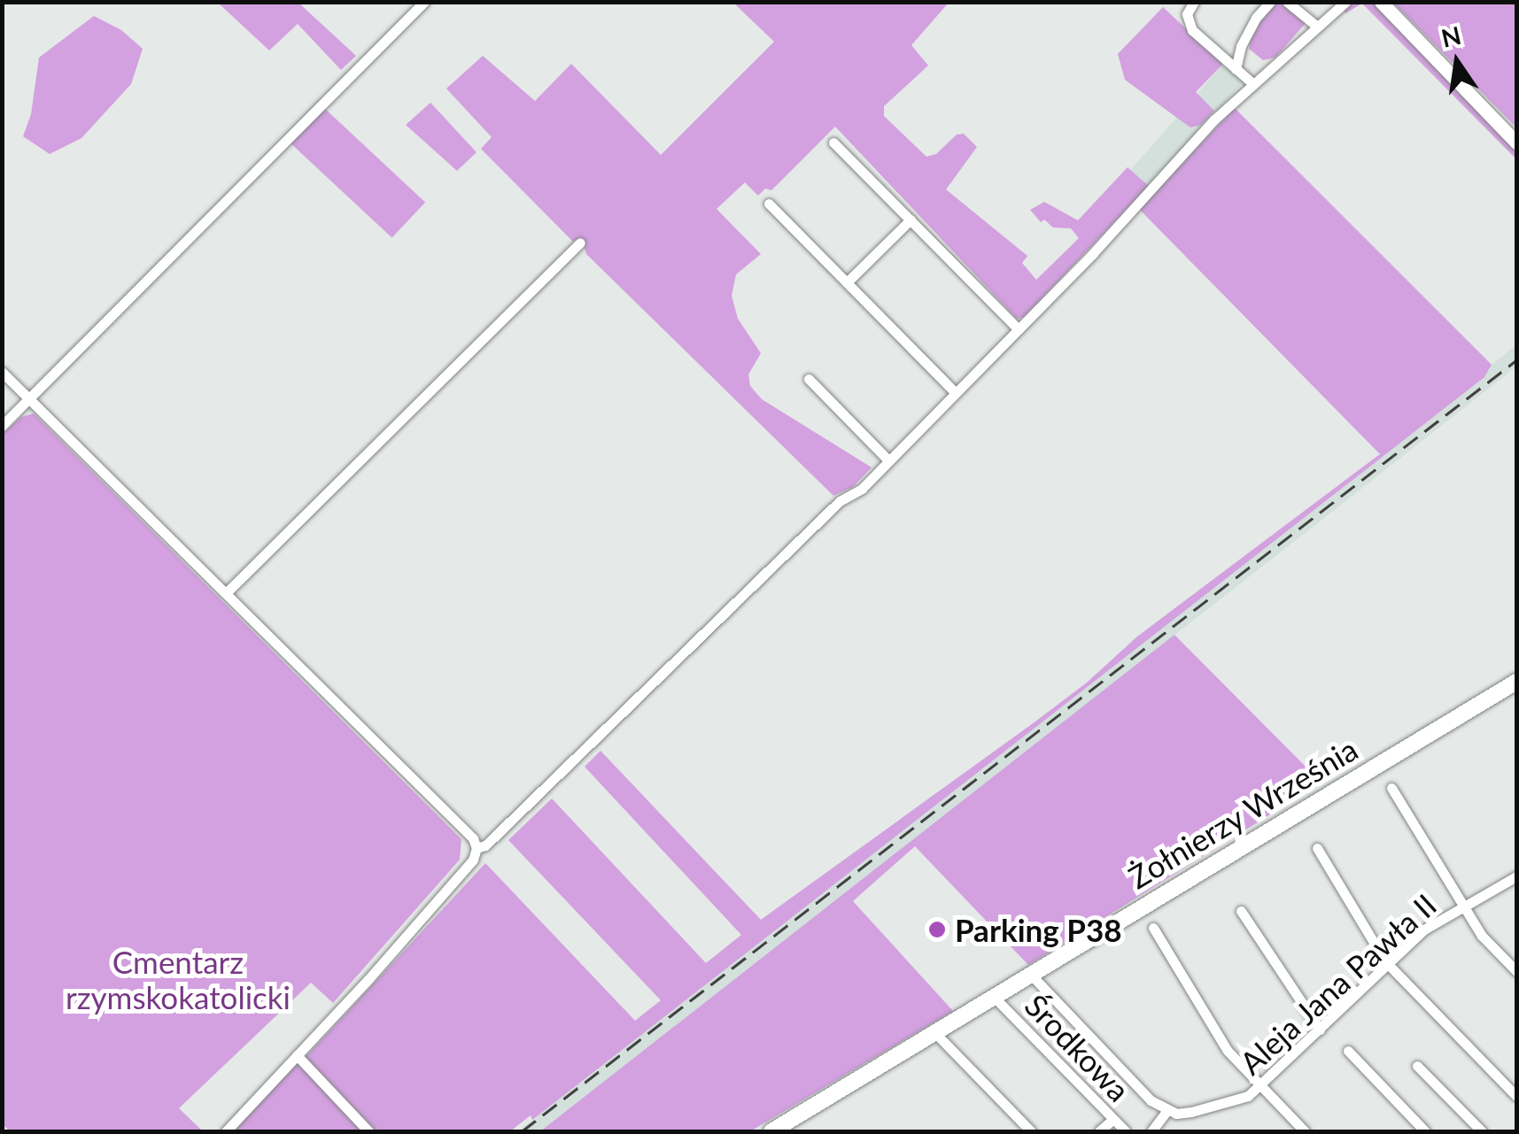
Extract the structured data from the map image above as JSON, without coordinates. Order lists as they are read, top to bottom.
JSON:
{
  "streets": {
    "main road": ["Żołnierzy Września"],
    "street": ["Aleja Jana Pawła II", "Środkowa"]
  },
  "crossings": [
    ["Żołnierzy Września", "Środkowa"]
  ],
  "parks": ["Cmentarz rzymskokatolicki"],
  "places": ["Parking P38"],
  "north": "top"
}
